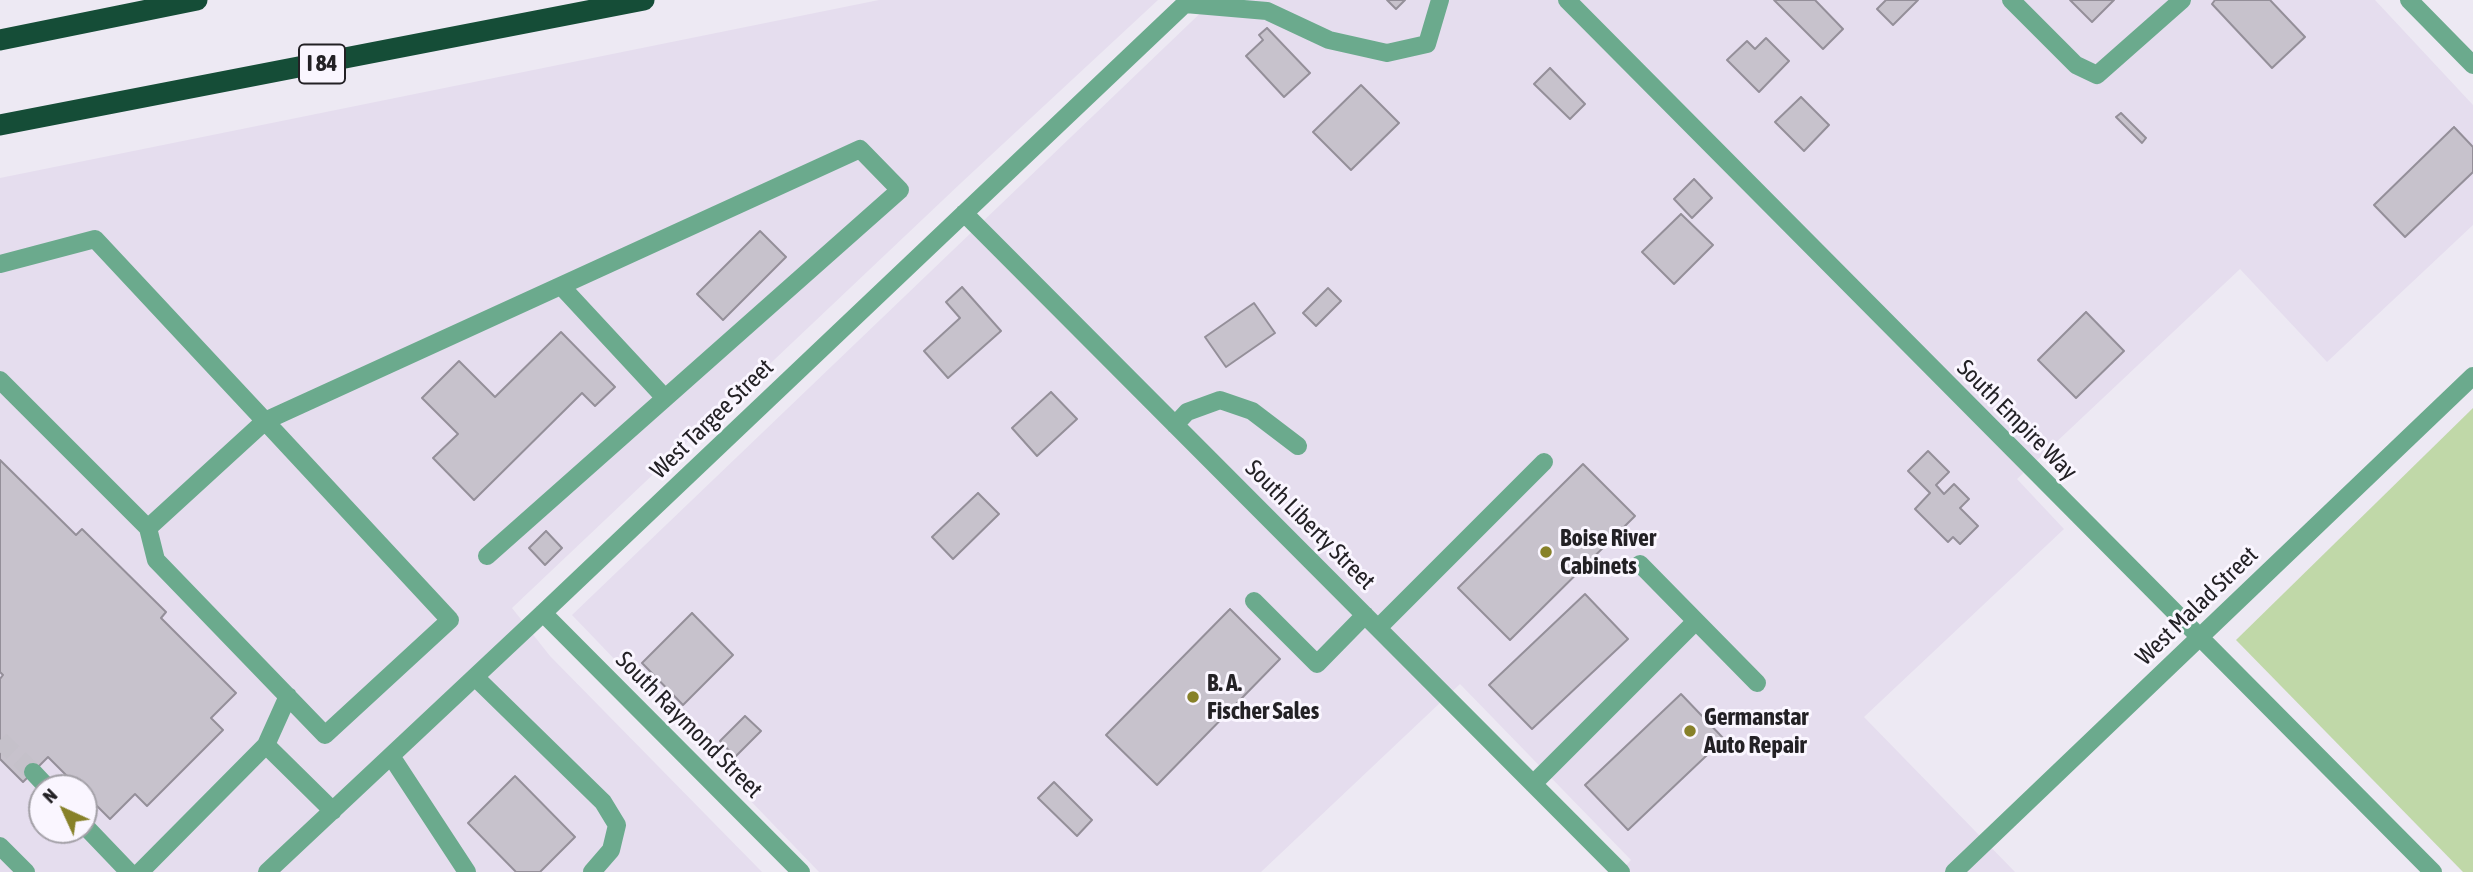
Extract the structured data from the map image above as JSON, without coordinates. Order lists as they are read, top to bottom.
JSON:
{
  "streets": {
    "highway": ["I 84"],
    "street": [
      "West Targee Street",
      "South Empire Way",
      "South Liberty Street",
      "West Malad Street",
      "South Raymond Street"
    ]
  },
  "crossings": [
    ["West Targee Street", "South Liberty Street"],
    ["West Targee Street", "South Raymond Street"],
    ["South Empire Way", "West Malad Street"]
  ],
  "places": ["Boise River Cabinets", "B. A. Fischer Sales", "Germanstar Auto Repair"],
  "north": "top left"
}
